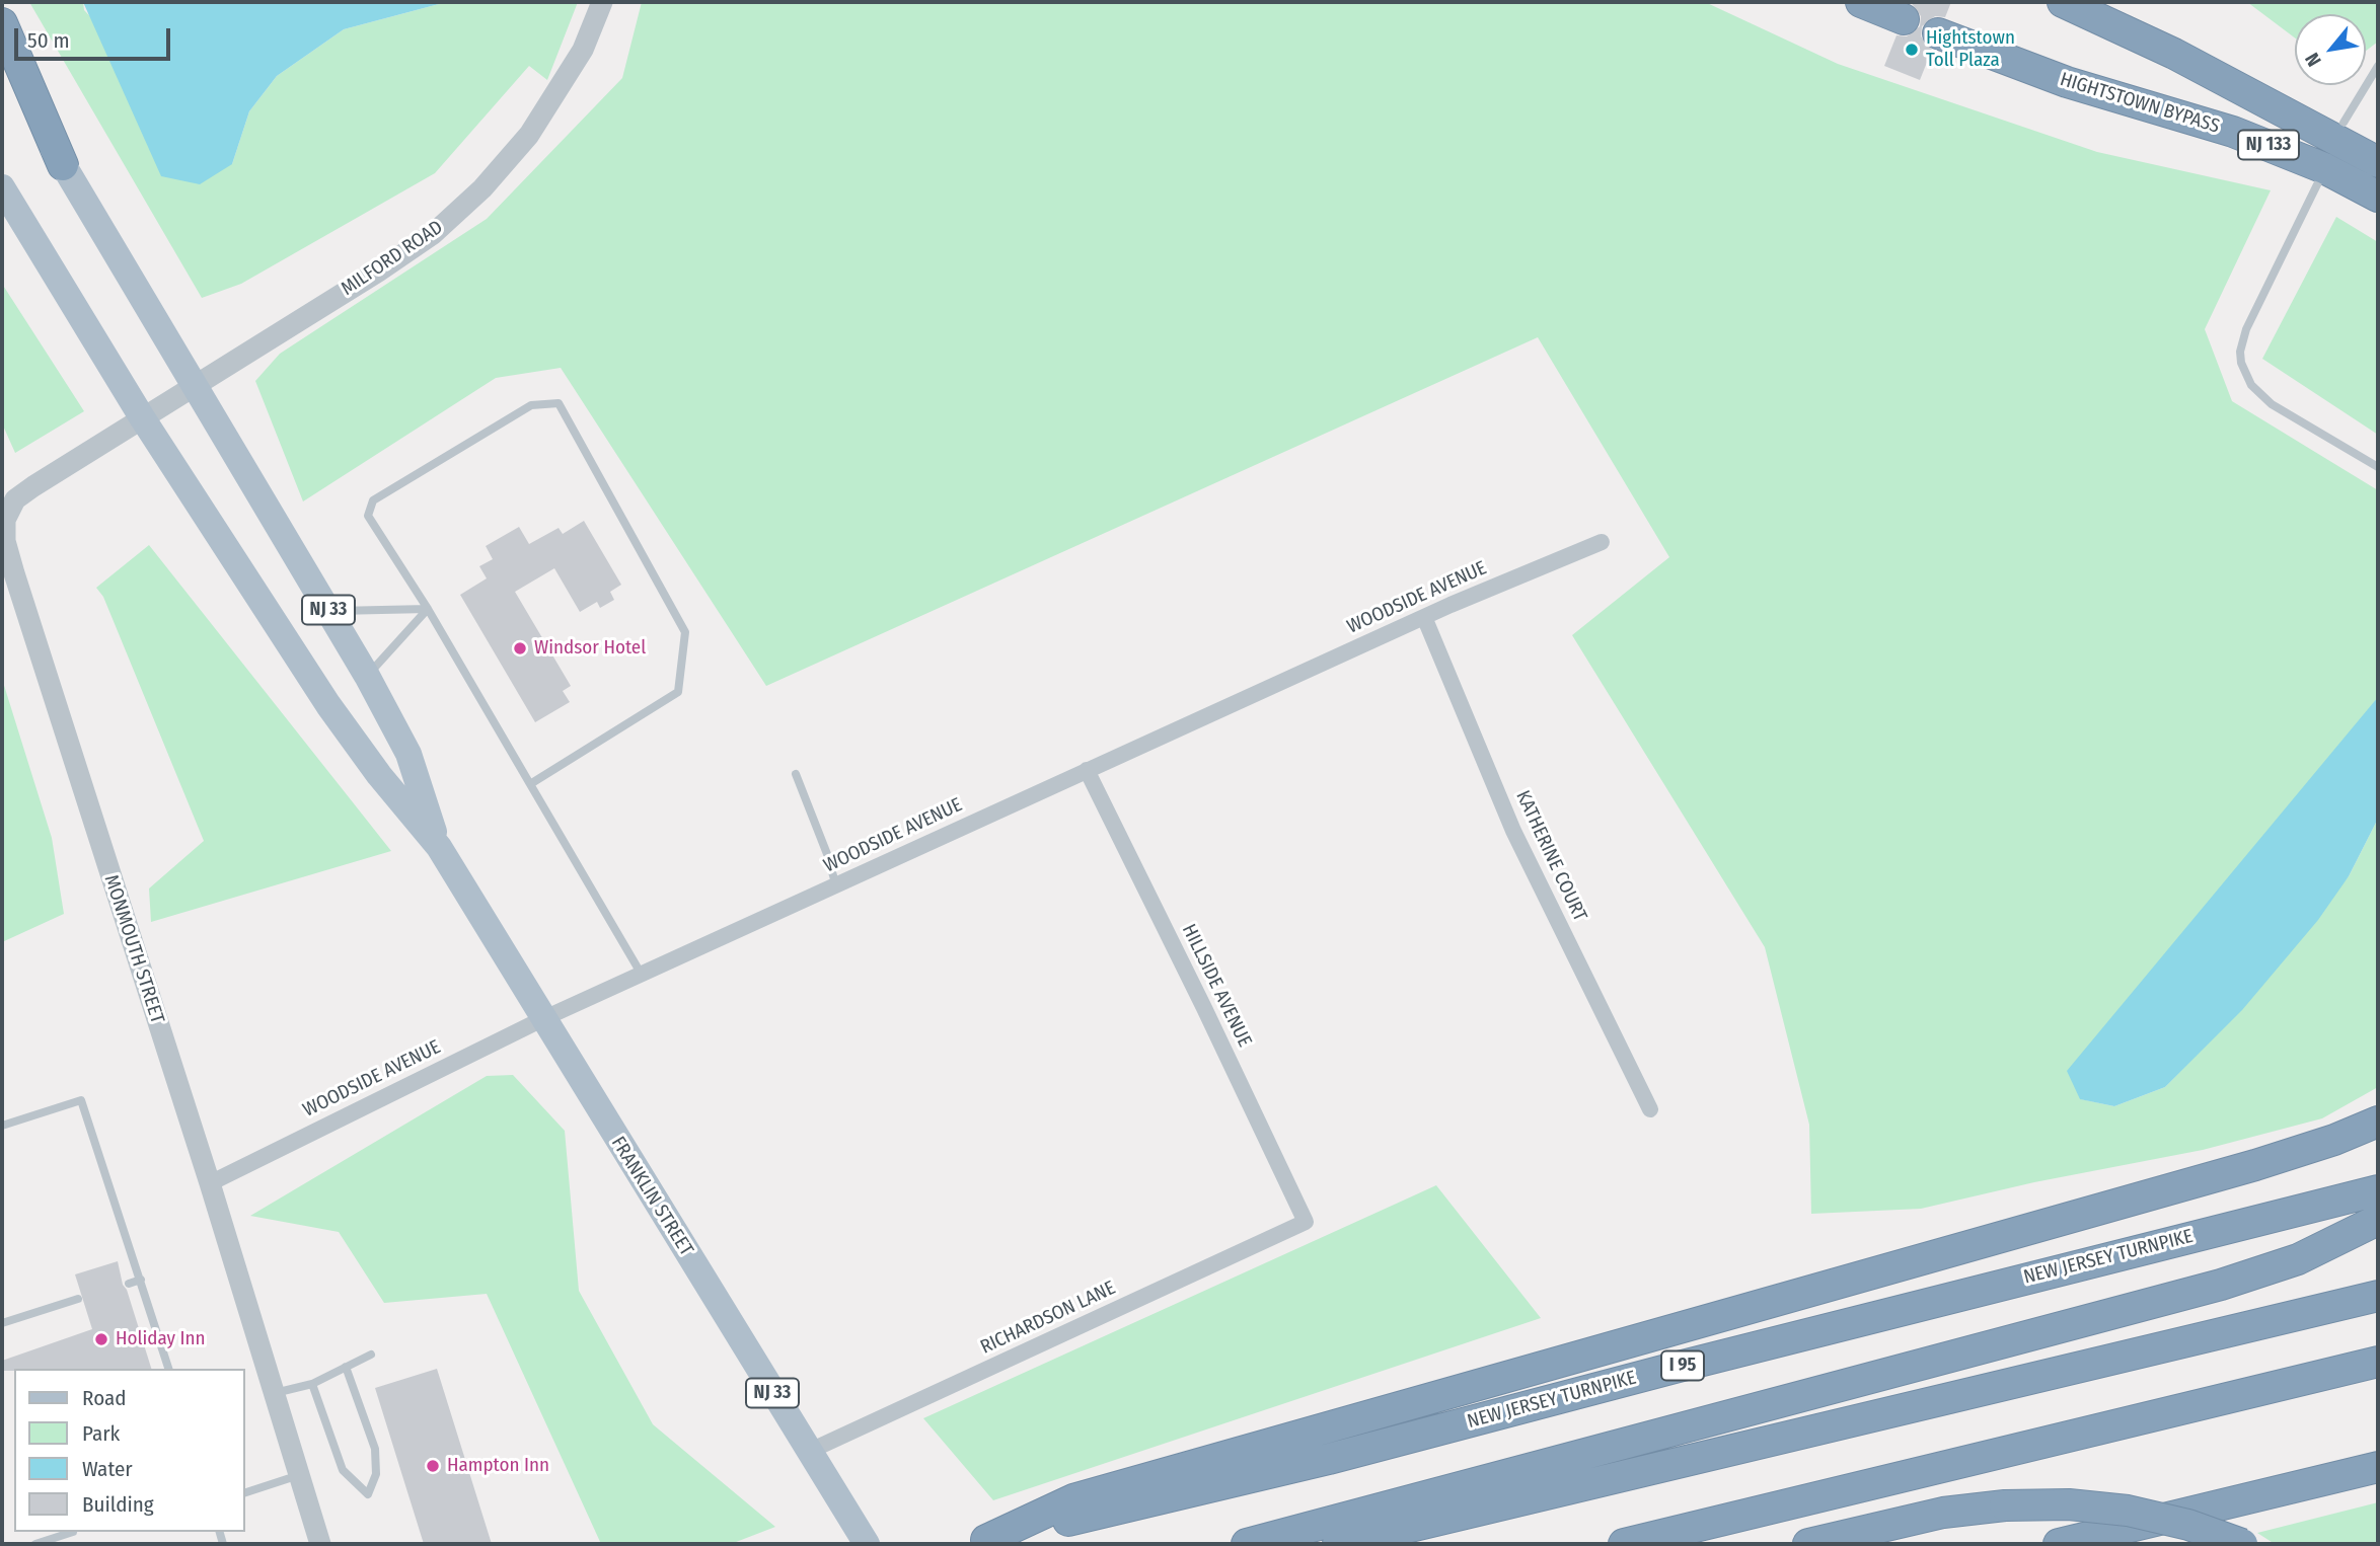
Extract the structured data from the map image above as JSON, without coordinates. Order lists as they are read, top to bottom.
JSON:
{
  "streets": {
    "highway": [
      "HIGHTSTOWN BYPASS",
      "NJ 133",
      "NEW JERSEY TURNPIKE",
      "I 95"
    ],
    "main road": ["NJ 33", "FRANKLIN STREET"],
    "street": [
      "MILFORD ROAD",
      "WOODSIDE AVENUE",
      "KATHERINE COURT",
      "MONMOUTH STREET",
      "HILLSIDE AVENUE",
      "RICHARDSON LANE"
    ]
  },
  "crossings": [
    ["MILFORD ROAD", "NJ 33"],
    ["MILFORD ROAD", "MONMOUTH STREET"],
    ["WOODSIDE AVENUE", "KATHERINE COURT"],
    ["WOODSIDE AVENUE", "MONMOUTH STREET"],
    ["WOODSIDE AVENUE", "HILLSIDE AVENUE"],
    ["WOODSIDE AVENUE", "FRANKLIN STREET"],
    ["NJ 33", "MONMOUTH STREET"],
    ["NJ 33", "FRANKLIN STREET"],
    ["HILLSIDE AVENUE", "RICHARDSON LANE"],
    ["FRANKLIN STREET", "RICHARDSON LANE"]
  ],
  "places": [
    "Hightstown Toll Plaza",
    "Windsor Hotel",
    "Holiday Inn",
    "Hampton Inn"
  ],
  "legend": [
    "Road",
    "Park",
    "Water",
    "Building"
  ],
  "scale_bar": "50 m",
  "north": "bottom left"
}
